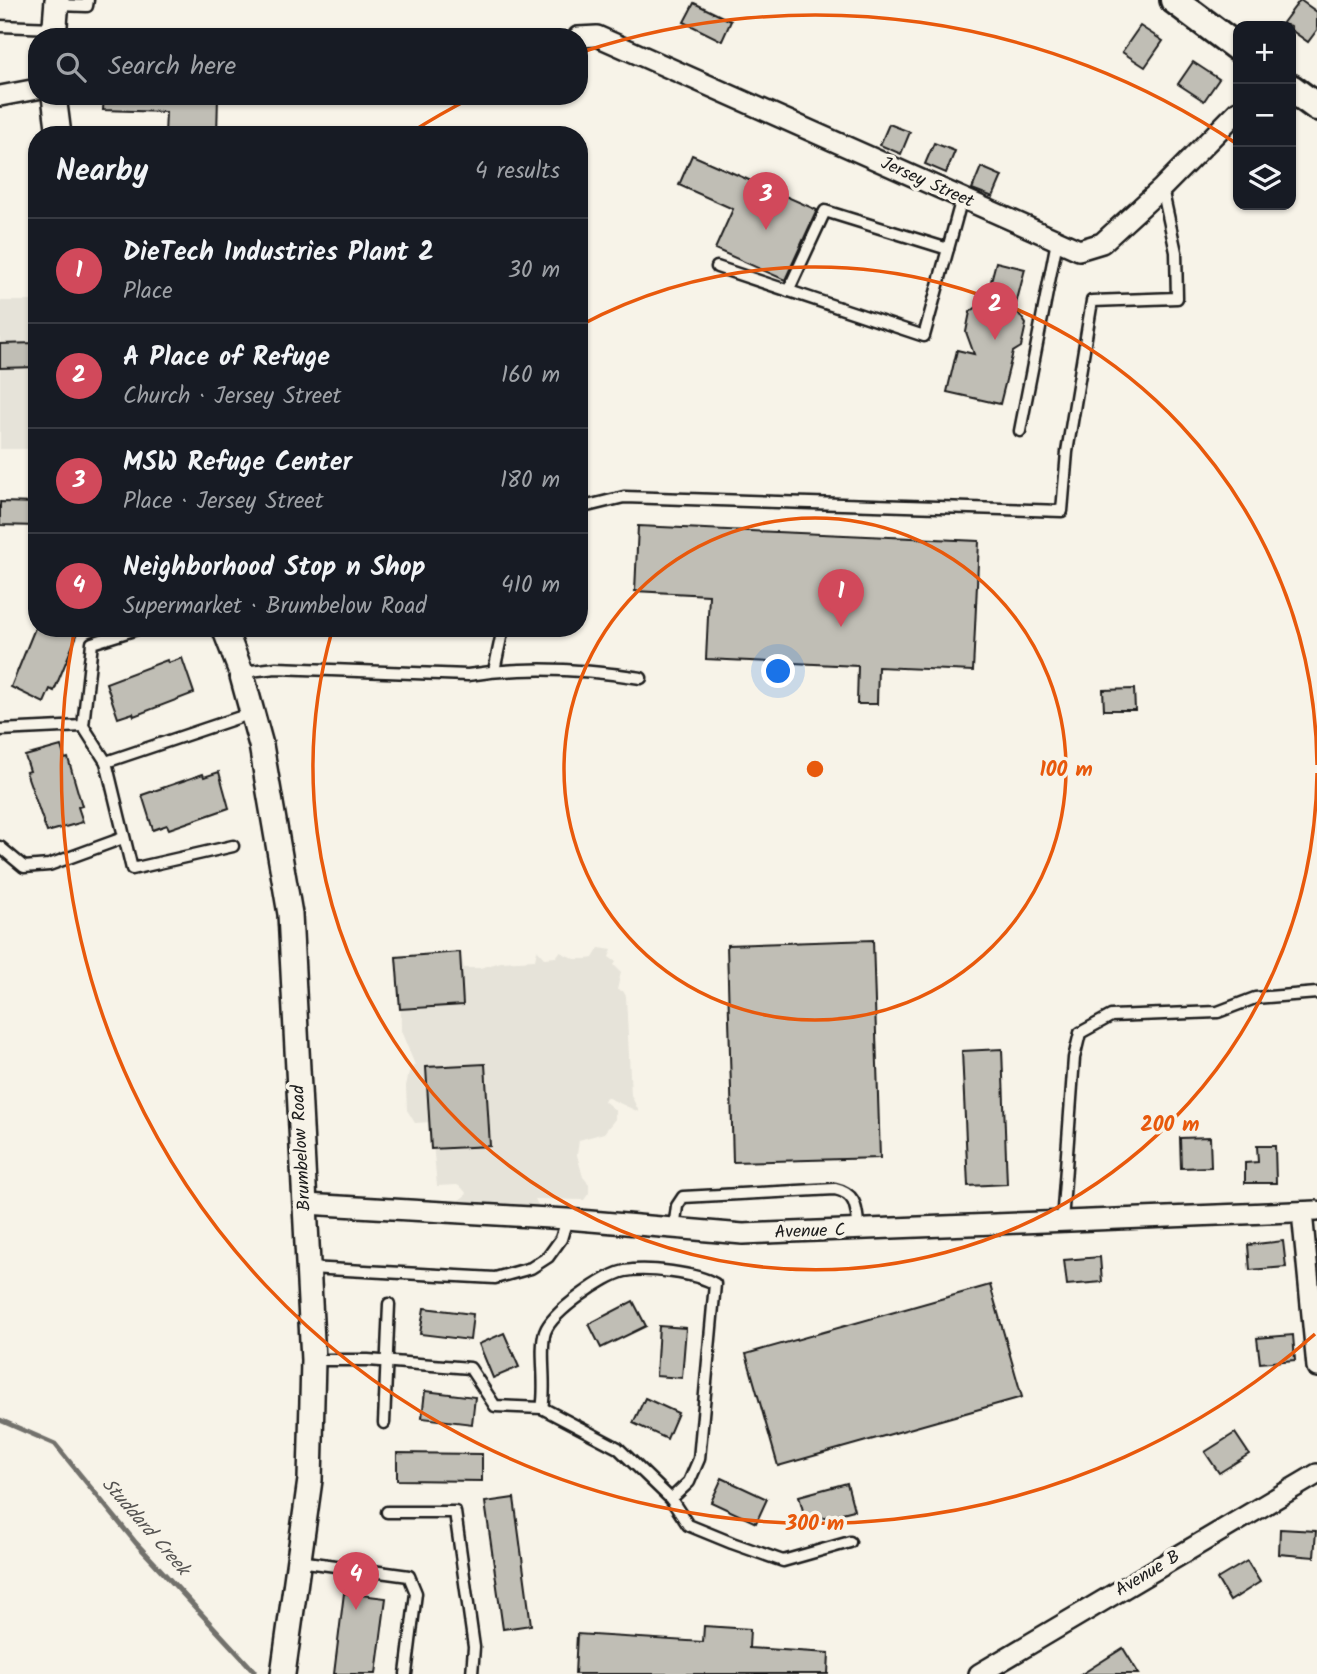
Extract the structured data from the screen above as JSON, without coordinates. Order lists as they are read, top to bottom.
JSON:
{
  "streets": {
    "street": [
      "Jersey Street",
      "Brumbelow Road",
      "Avenue C",
      "Avenue B"
    ]
  },
  "crossings": [
    ["Brumbelow Road", "Avenue C"]
  ],
  "water": ["Studdard Creek"],
  "page": {
    "map_buttons": ["+", "−"],
    "search": "Search here",
    "heading": ["Nearby", "4 results"],
    "pins": [
      "3",
      "2",
      "1",
      "4"
    ],
    "list": [
      {
        "mark": "1",
        "name": "DieTech Industries Plant 2",
        "note": "Place",
        "value": "30 m"
      },
      {
        "mark": "2",
        "name": "A Place of Refuge",
        "note": "Church · Jersey Street",
        "value": "160 m"
      },
      {
        "mark": "3",
        "name": "MSW Refuge Center",
        "note": "Place · Jersey Street",
        "value": "180 m"
      },
      {
        "mark": "4",
        "name": "Neighborhood Stop n Shop",
        "note": "Supermarket · Brumbelow Road",
        "value": "410 m"
      }
    ]
  },
  "rings": ["100 m", "200 m", "300 m"]
}
